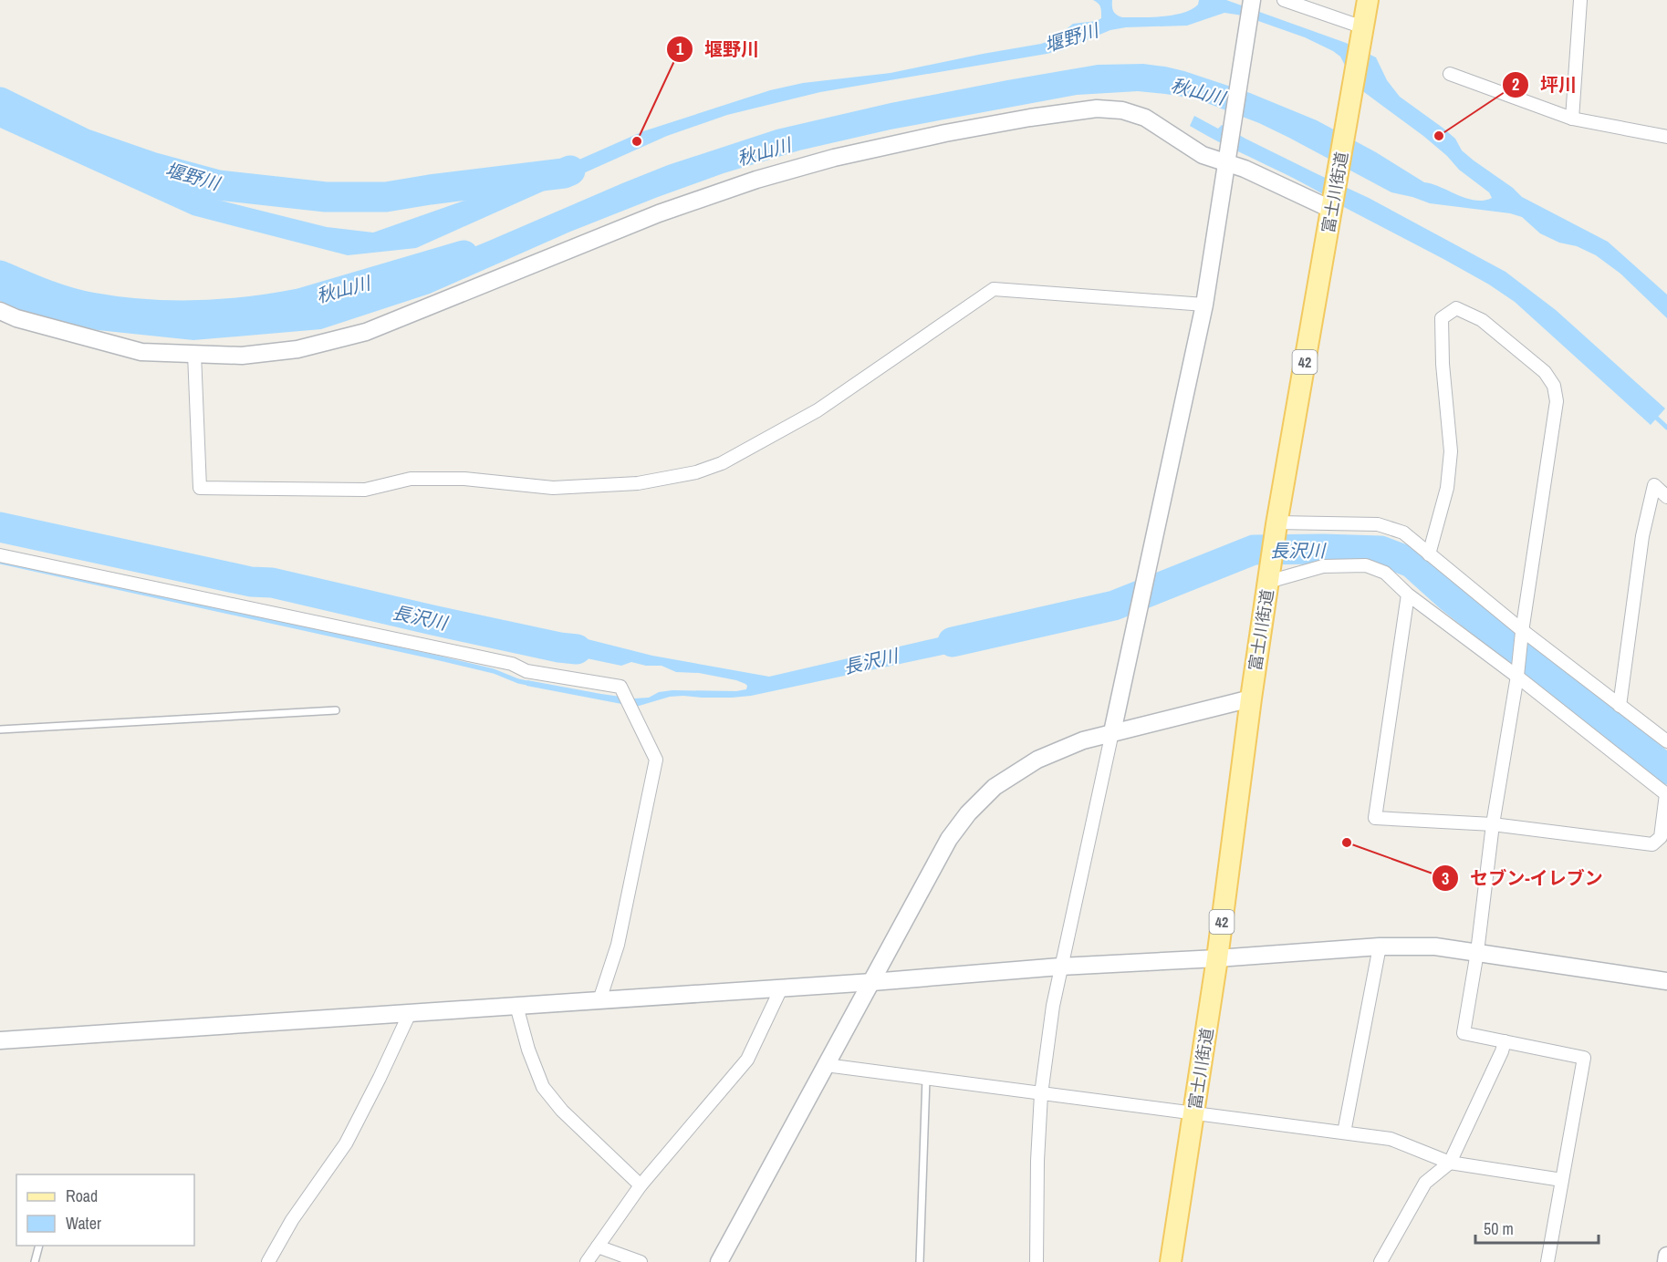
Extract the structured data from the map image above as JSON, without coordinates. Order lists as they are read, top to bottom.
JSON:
{
  "streets": {
    "main road": ["富士川街道", "42"]
  },
  "water": ["堰野川", "秋山川", "長沢川"],
  "places": ["坪川", "堰野川", "セブン-イレブン"],
  "legend": ["Road", "Water"],
  "scale_bar": "50 m"
}
